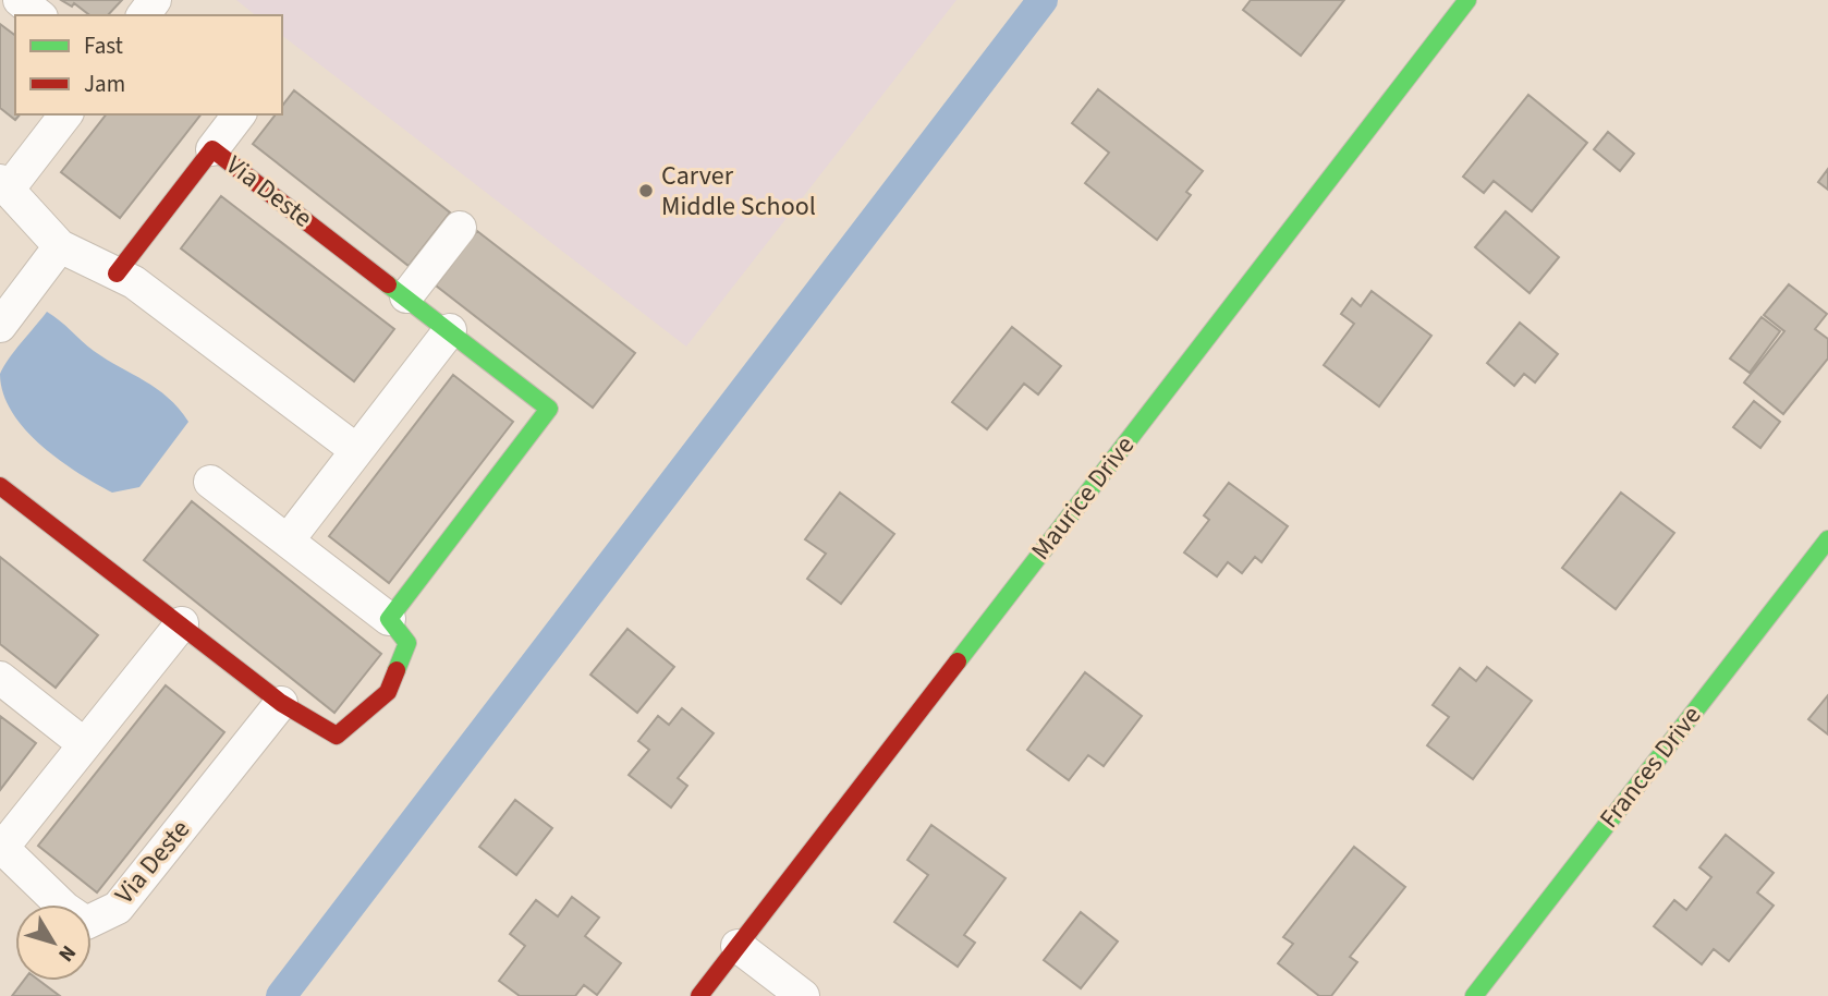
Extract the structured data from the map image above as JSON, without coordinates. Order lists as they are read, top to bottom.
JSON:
{
  "streets": {
    "street": ["Via Deste", "Maurice Drive", "Frances Drive"]
  },
  "places": ["Carver Middle School"],
  "legend": ["Fast", "Jam"],
  "north": "bottom right"
}
